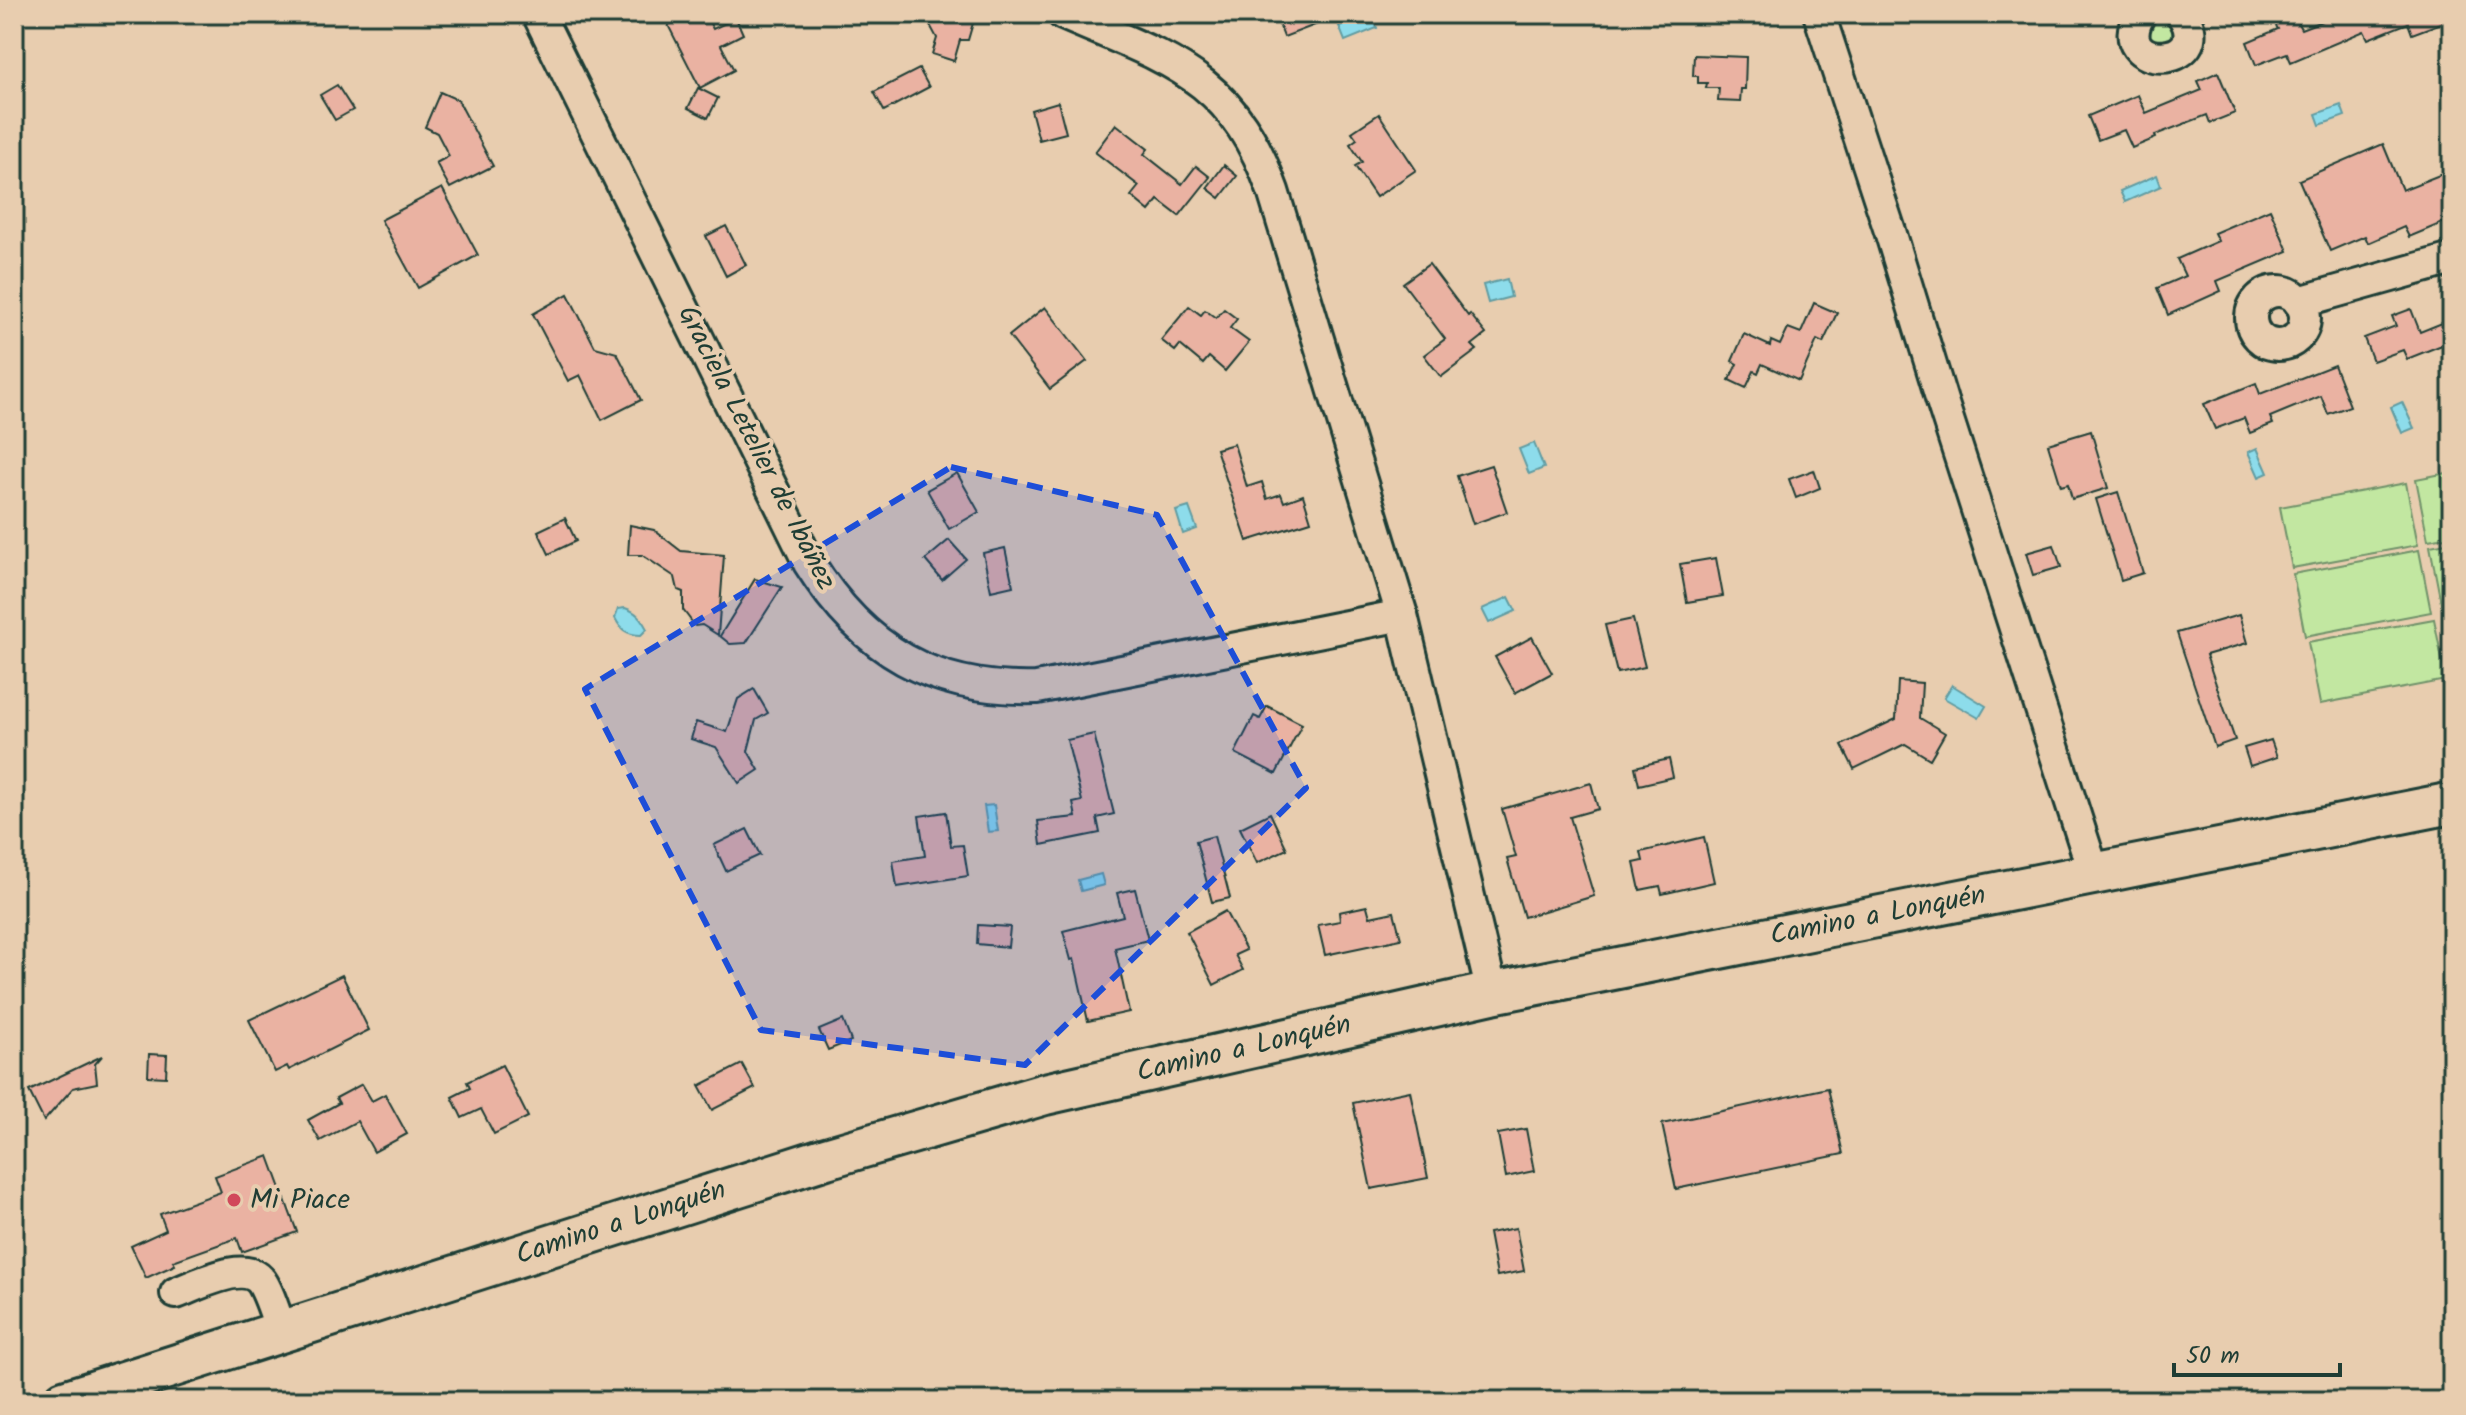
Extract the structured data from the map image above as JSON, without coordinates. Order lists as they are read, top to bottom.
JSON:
{
  "streets": {
    "main road": ["Camino a Lonquén"],
    "street": ["Graciela Letelier de Ibáñez"]
  },
  "places": ["Mi Piace"],
  "scale_bar": "50 m"
}
